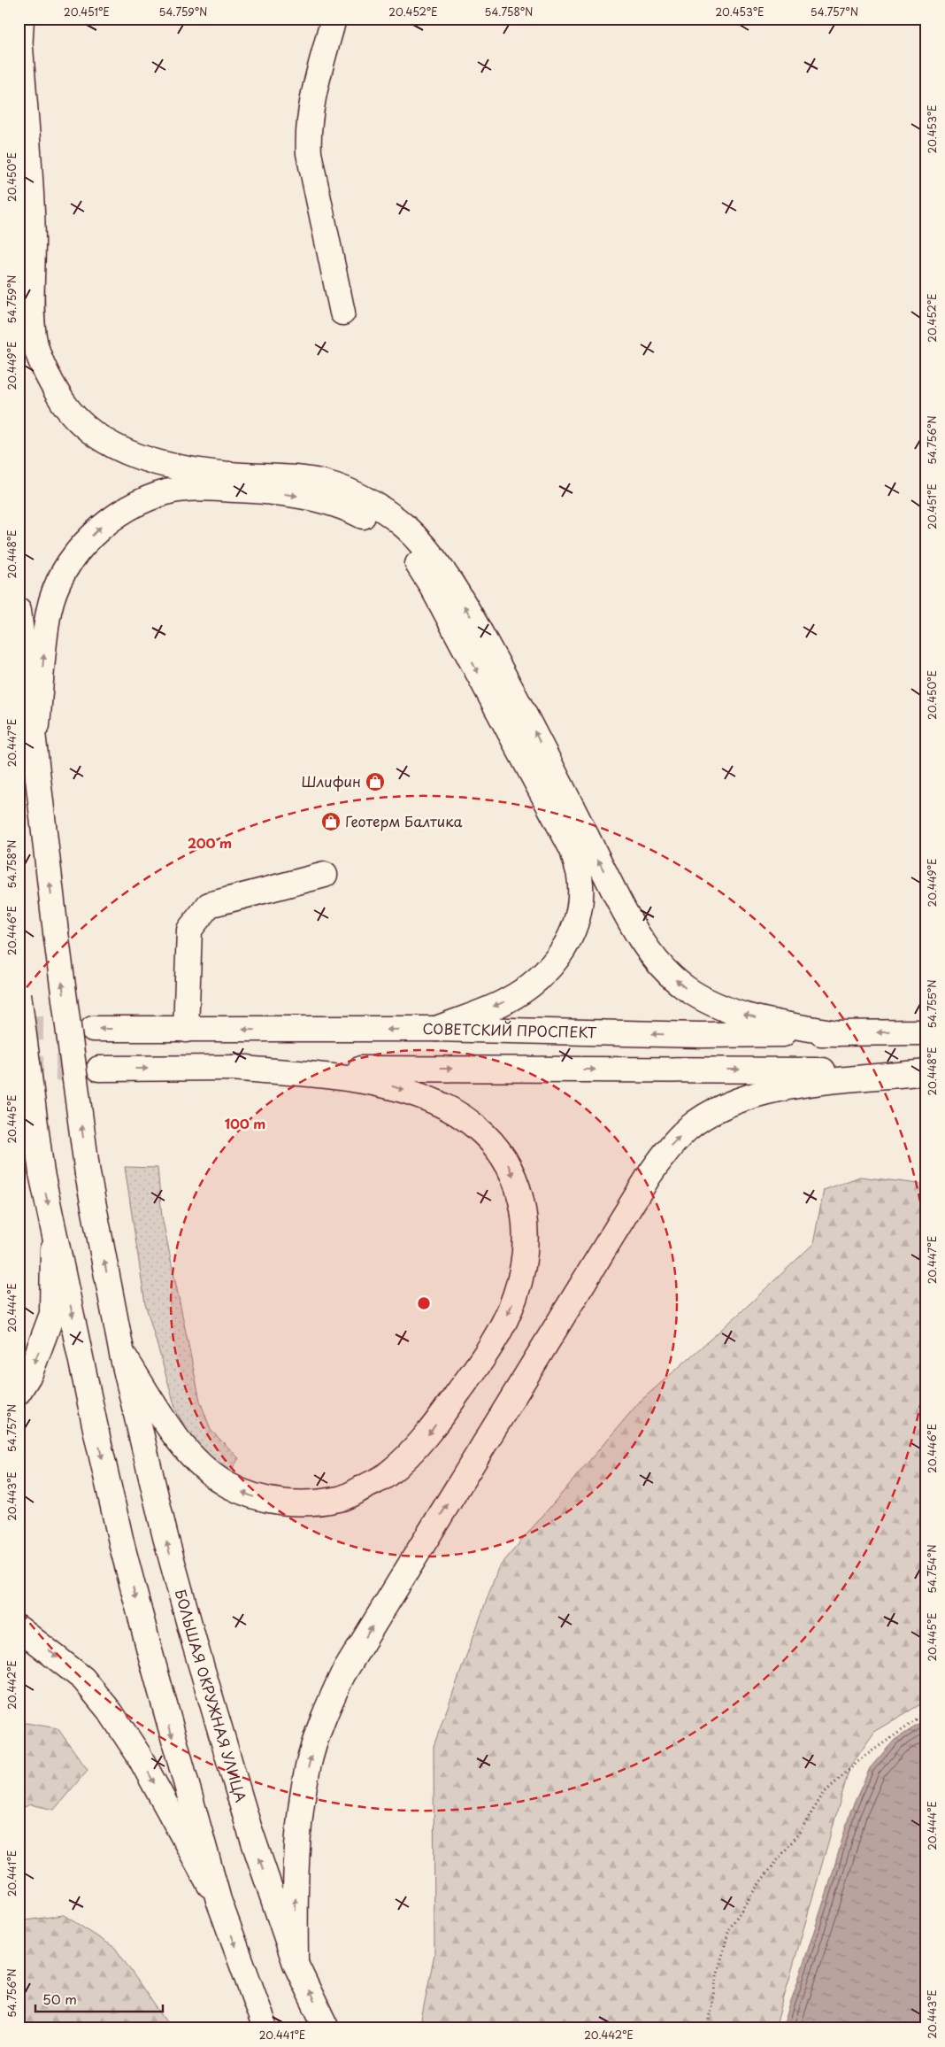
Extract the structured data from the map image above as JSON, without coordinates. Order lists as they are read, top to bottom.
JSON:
{
  "streets": {
    "main road": ["СОВЕТСКИЙ ПРОСПЕКТ", "БОЛЬШАЯ ОКРУЖНАЯ УЛИЦА"]
  },
  "places": {
    "shop": ["Шлифин", "Геотерм Балтика"]
  },
  "scale_bar": "50 m",
  "coordinates": [
    "20.451°E",
    "54.759°N",
    "20.452°E",
    "54.758°N",
    "20.453°E",
    "54.757°N",
    "20.450°E",
    "20.449°E",
    "54.756°N",
    "20.448°E",
    "20.447°E",
    "20.446°E",
    "54.755°N",
    "20.445°E",
    "20.444°E",
    "20.443°E",
    "54.754°N",
    "20.442°E",
    "20.441°E"
  ],
  "rings": ["200 m", "100 m"]
}
